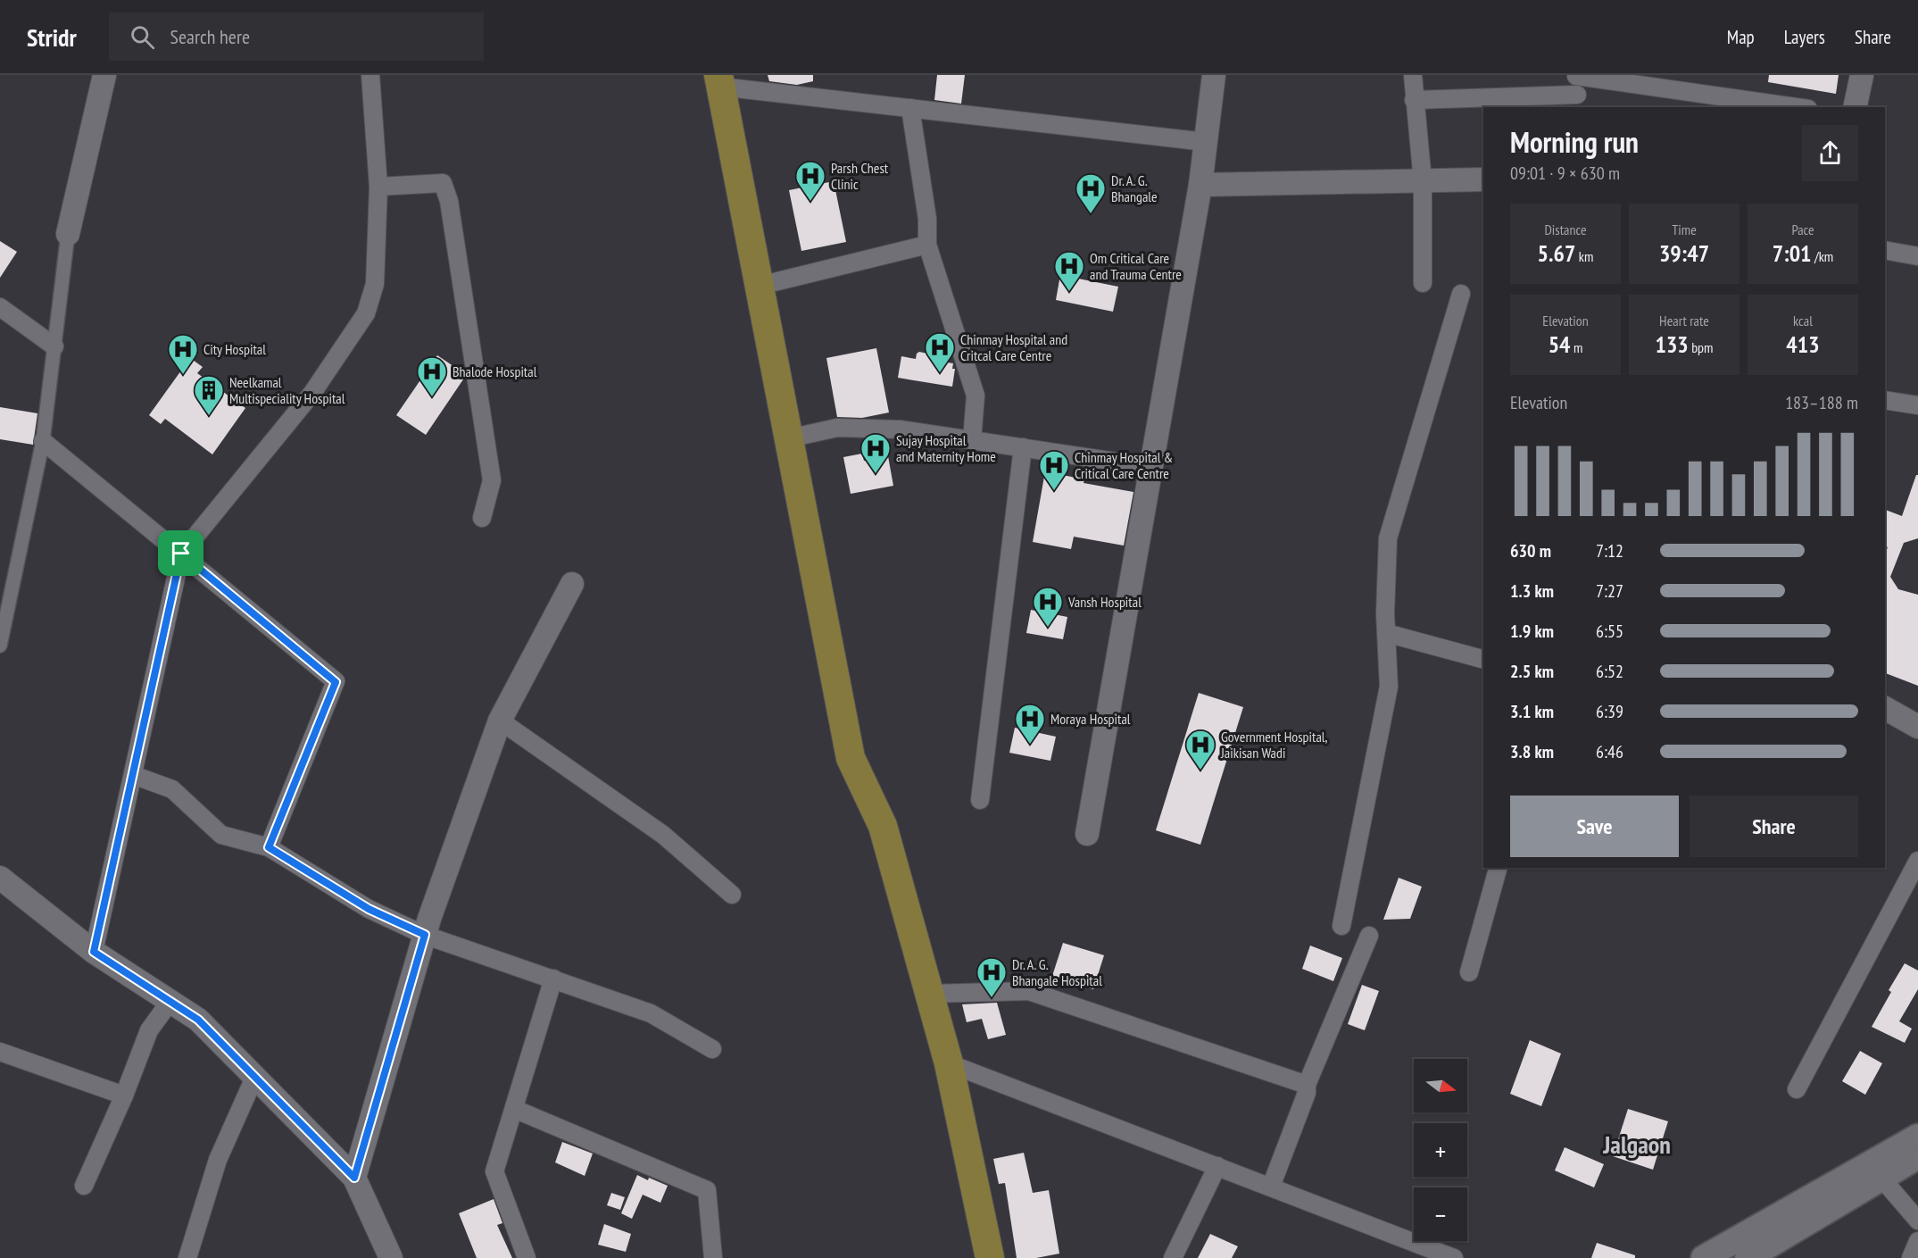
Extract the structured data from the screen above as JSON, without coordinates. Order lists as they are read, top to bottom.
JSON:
{
  "districts": ["Jalgaon"],
  "places": {
    "hospital": [
      "Parsh Chest Clinic",
      "Dr. A. G. Bhangale",
      "Om Critical Care and Trauma Centre",
      "Chinmay Hospital and Critcal Care Centre",
      "City Hospital",
      "Bhalode Hospital",
      "Sujay Hospital and Maternity Home",
      "Chinmay Hospital & Critical Care Centre",
      "Vansh Hospital",
      "Moraya Hospital",
      "Government Hospital, Jaikisan Wadi",
      "Dr. A. G. Bhangale Hospital"
    ],
    "building": ["Neelkamal Multispeciality Hospital"]
  },
  "north": "right",
  "page": {
    "header": "Stridr",
    "search": "Search here",
    "nav": ["Map", "Layers", "Share"],
    "heading": ["Morning run", "09:01 · 9 × 630 m"],
    "stats": [
      ["Distance", "5.67 km"],
      ["Time", "39:47"],
      ["Pace", "7:01 /km"],
      ["Elevation", "54 m"],
      ["Heart rate", "133 bpm"],
      ["kcal", "413"]
    ],
    "chart": ["Elevation", "183–188 m"],
    "list": [
      {
        "name": "630 m",
        "note": "7:12"
      },
      {
        "name": "1.3 km",
        "note": "7:27"
      },
      {
        "name": "1.9 km",
        "note": "6:55"
      },
      {
        "name": "2.5 km",
        "note": "6:52"
      },
      {
        "name": "3.1 km",
        "note": "6:39"
      },
      {
        "name": "3.8 km",
        "note": "6:46"
      }
    ],
    "buttons": ["Save", "Share"],
    "map_buttons": ["+", "−"]
  }
}
